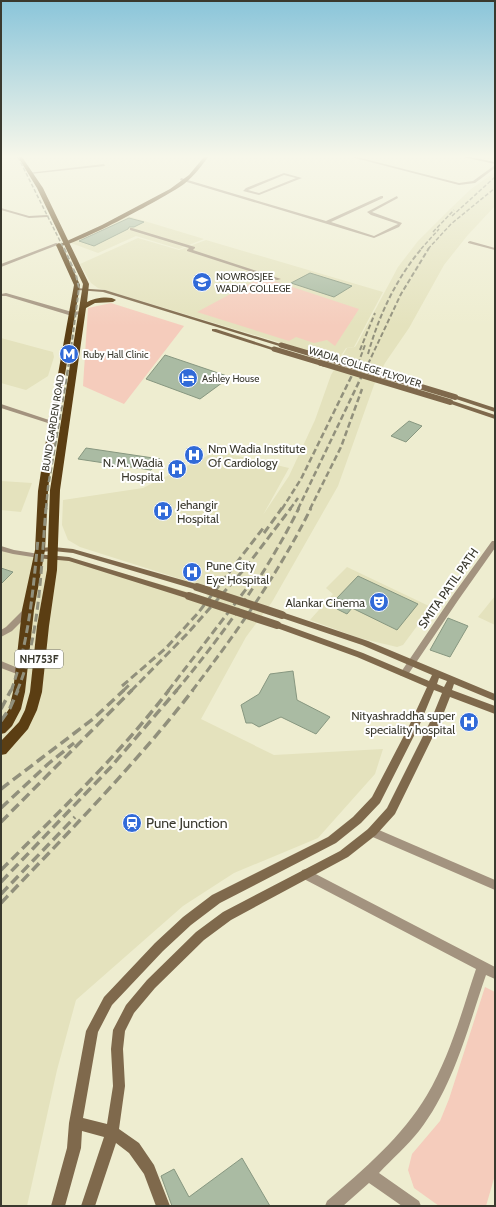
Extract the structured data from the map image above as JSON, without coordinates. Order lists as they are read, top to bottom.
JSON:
{
  "streets": {
    "highway": ["BUND GARDEN ROAD", "NH753F"],
    "main road": ["WADIA COLLEGE FLYOVER"],
    "street": ["SMITA PATIL PATH"]
  },
  "crossings": [
    ["WADIA COLLEGE FLYOVER", "BUND GARDEN ROAD"],
    ["BUND GARDEN ROAD", "NH753F"]
  ],
  "places": {
    "school or university": ["NOWROSJEE WADIA COLLEGE"],
    "metro station": ["Ruby Hall Clinic"],
    "hotel": ["Ashley House"],
    "hospital": [
      "Nm Wadia Institute Of Cardiology",
      "N. M. Wadia Hospital",
      "Jehangir Hospital",
      "Pune City Eye Hospital",
      "Nityashraddha super speciality hospital"
    ],
    "theatre": ["Alankar Cinema"],
    "station": ["Pune Junction"]
  }
}
